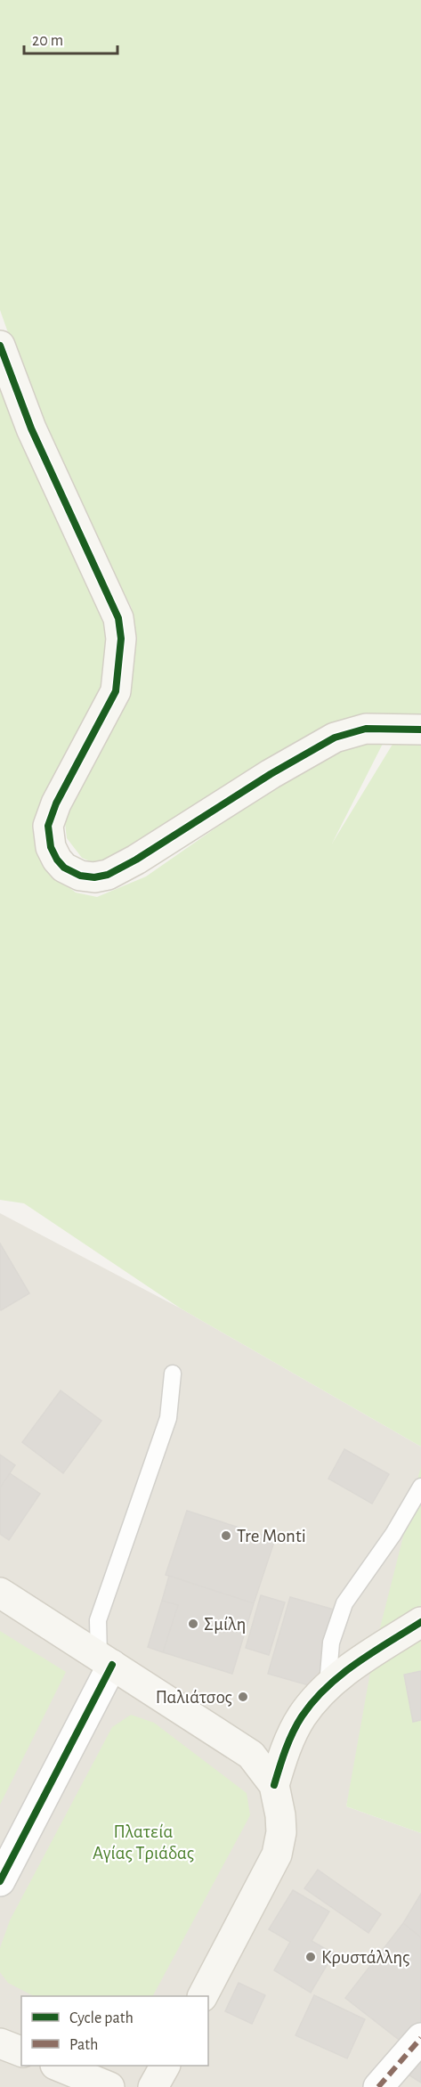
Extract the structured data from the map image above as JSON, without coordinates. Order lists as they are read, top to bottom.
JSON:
{
  "parks": ["Πλατεία Αγίας Τριάδας"],
  "places": [
    "Tre Monti",
    "Σμίλη",
    "Παλιάτσος",
    "Κρυστάλλης"
  ],
  "legend": ["Cycle path", "Path"],
  "scale_bar": "20 m"
}
